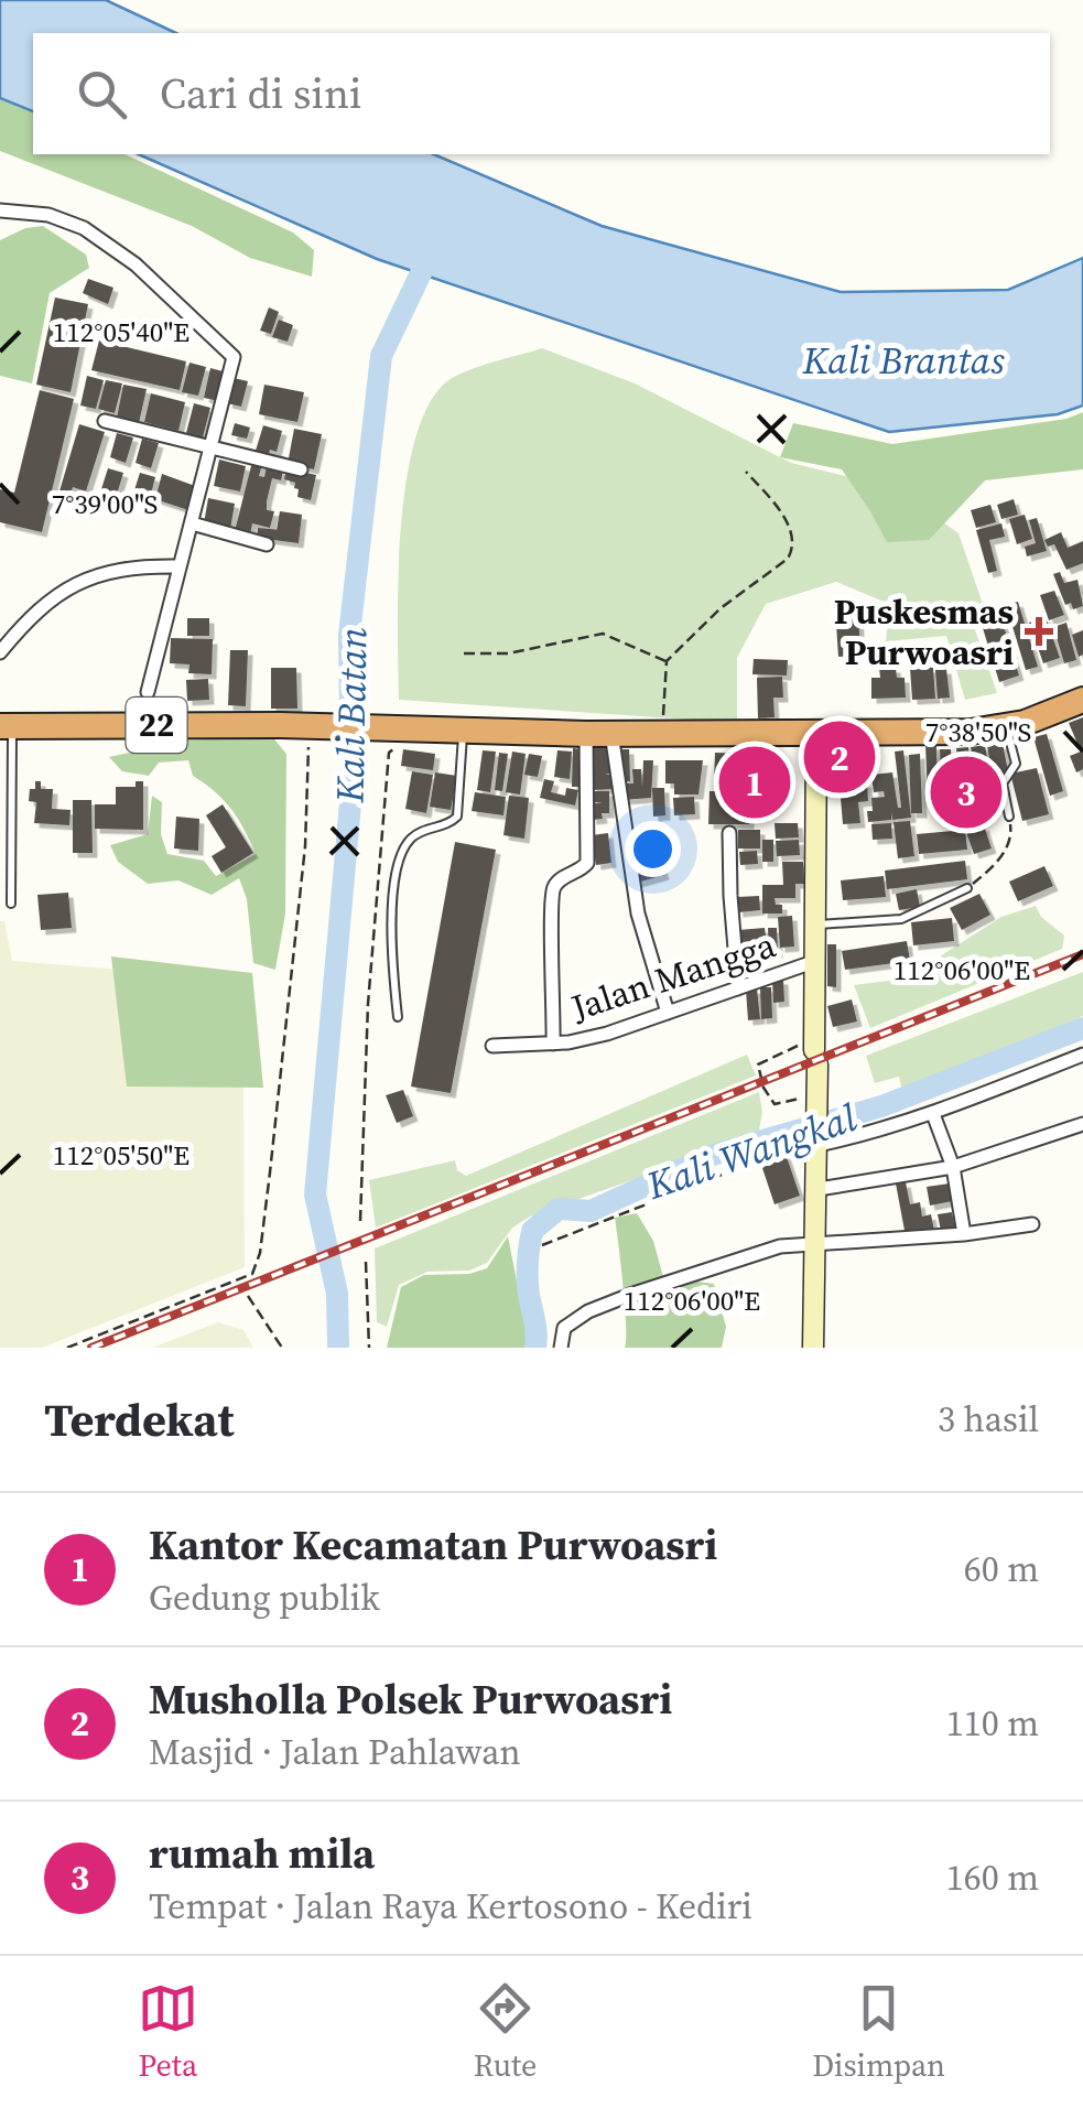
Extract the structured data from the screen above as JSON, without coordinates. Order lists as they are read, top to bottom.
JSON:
{
  "streets": {
    "highway": ["22"],
    "street": ["Jalan Mangga"]
  },
  "water": ["Kali Brantas", "Kali Batan", "Kali Wangkal"],
  "places": {
    "health": ["Puskesmas Purwoasri"]
  },
  "page": {
    "search": "Cari di sini",
    "pins": ["2", "1", "3"],
    "heading": ["Terdekat", "3 hasil"],
    "list": [
      {
        "mark": "1",
        "name": "Kantor Kecamatan Purwoasri",
        "note": "Gedung publik",
        "value": "60 m"
      },
      {
        "mark": "2",
        "name": "Musholla Polsek Purwoasri",
        "note": "Masjid · Jalan Pahlawan",
        "value": "110 m"
      },
      {
        "mark": "3",
        "name": "rumah mila",
        "note": "Tempat · Jalan Raya Kertosono - Kediri",
        "value": "160 m"
      }
    ],
    "nav": ["Peta", "Rute", "Disimpan"]
  },
  "coordinates": [
    "112°05'40\"E",
    "7°39'00\"S",
    "7°38'50\"S",
    "112°06'00\"E",
    "112°05'50\"E"
  ]
}
